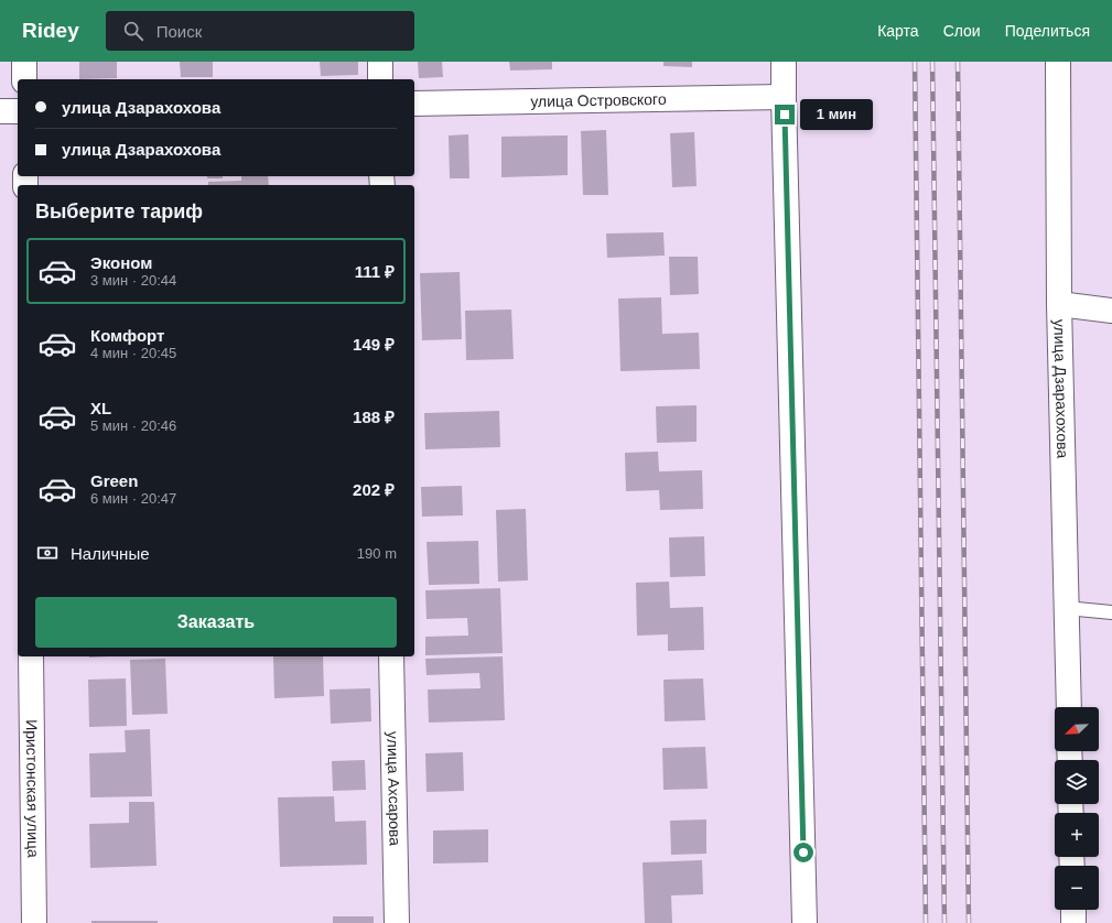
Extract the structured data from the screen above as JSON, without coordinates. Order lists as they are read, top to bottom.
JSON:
{
  "streets": {
    "street": [
      "улица Островского",
      "улица Дзарахохова",
      "Иристонская улица",
      "улица Ахсарова"
    ]
  },
  "north": "bottom left",
  "page": {
    "header": "Ridey",
    "search": "Поиск",
    "nav": ["Карта", "Слои", "Поделиться"],
    "banner": ["улица Дзарахохова", "улица Дзарахохова"],
    "bubble": "1 мин",
    "heading": "Выберите тариф",
    "list": [
      {
        "name": "Эконом",
        "note": "3 мин · 20:44",
        "value": "111 ₽"
      },
      {
        "name": "Комфорт",
        "note": "4 мин · 20:45",
        "value": "149 ₽"
      },
      {
        "name": "XL",
        "note": "5 мин · 20:46",
        "value": "188 ₽"
      },
      {
        "name": "Green",
        "note": "6 мин · 20:47",
        "value": "202 ₽"
      }
    ],
    "pay": ["Наличные", "190 m"],
    "buttons": "Заказать",
    "map_buttons": ["+", "−"]
  }
}
